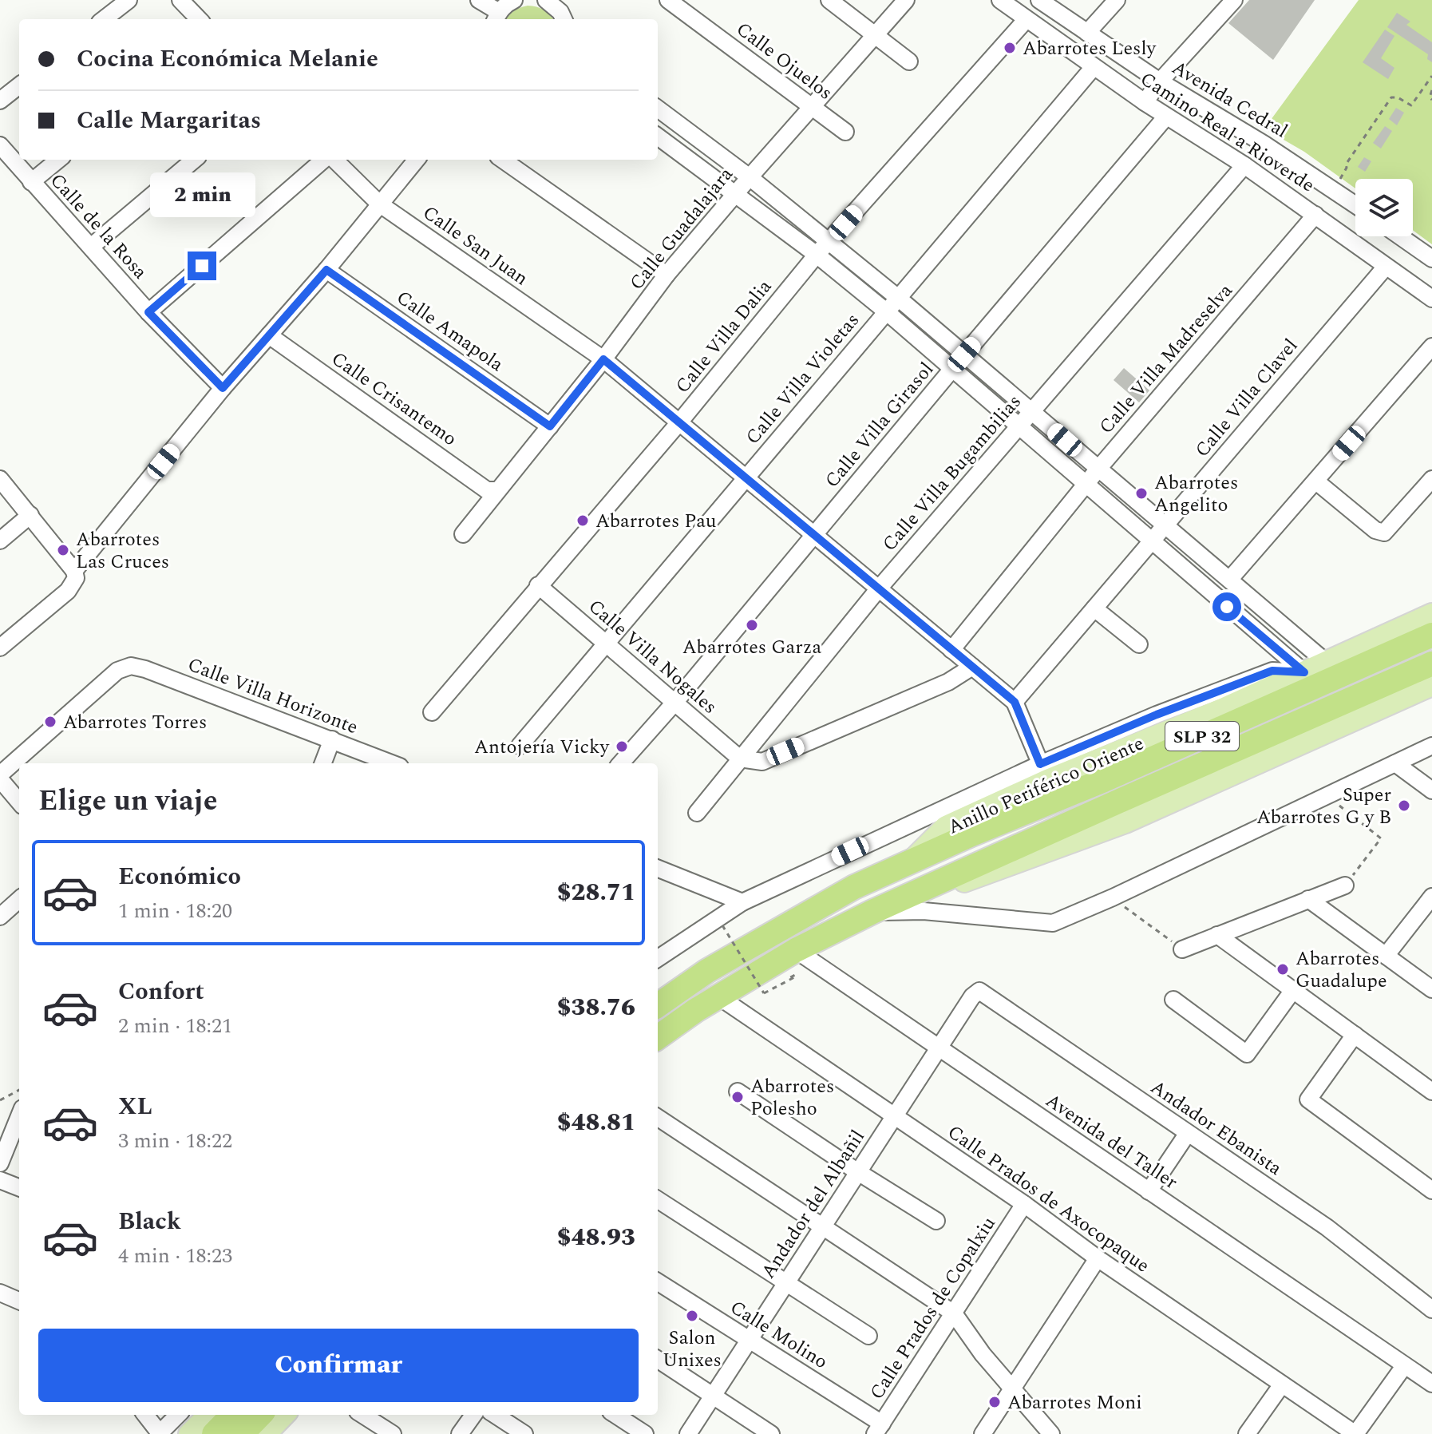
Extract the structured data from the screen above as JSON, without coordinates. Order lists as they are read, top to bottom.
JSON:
{
  "streets": {
    "highway": ["SLP 32", "Anillo Periférico Oriente"],
    "street": [
      "Calle Ojuelos",
      "Avenida Cedral",
      "Camino Real a Rioverde",
      "Calle de la Rosa",
      "Calle Guadalajara",
      "Calle San Juan",
      "Calle Amapola",
      "Calle Villa Dalia",
      "Calle Villa Madreselva",
      "Calle Villa Violetas",
      "Calle Villa Clavel",
      "Calle Crisantemo",
      "Calle Villa Girasol",
      "Calle Villa Bugambilias",
      "Calle Villa Nogales",
      "Calle Villa Horizonte",
      "Andador Ebanista",
      "Avenida del Taller",
      "Calle Prados de Axocopaque",
      "Andador del Albañil",
      "Calle Prados de Copalxiu",
      "Calle Molino"
    ]
  },
  "crossings": [
    ["Calle Ojuelos", "Calle Guadalajara"],
    ["Camino Real a Rioverde", "Calle Villa Dalia"],
    ["Camino Real a Rioverde", "Calle Villa Madreselva"],
    ["Camino Real a Rioverde", "Calle Villa Violetas"],
    ["Camino Real a Rioverde", "Calle Villa Clavel"],
    ["Camino Real a Rioverde", "Calle Villa Girasol"],
    ["Camino Real a Rioverde", "Calle Villa Bugambilias"],
    ["Calle Guadalajara", "Calle San Juan"],
    ["Calle Guadalajara", "Calle Amapola"],
    ["Calle Guadalajara", "Calle Crisantemo"],
    ["Calle San Juan", "Calle Villa Dalia"],
    ["Calle San Juan", "Calle Villa Madreselva"],
    ["Calle San Juan", "Calle Villa Violetas"],
    ["Calle San Juan", "Calle Villa Clavel"],
    ["Calle San Juan", "Calle Villa Girasol"],
    ["Calle San Juan", "Calle Villa Bugambilias"],
    ["Calle Villa Dalia", "Calle Villa Nogales"],
    ["Calle Villa Violetas", "Calle Villa Nogales"],
    ["Calle Villa Girasol", "Calle Villa Nogales"],
    ["Calle Villa Bugambilias", "Calle Villa Nogales"],
    ["SLP 32", "Avenida del Taller"],
    ["SLP 32", "Calle Prados de Axocopaque"],
    ["Andador Ebanista", "Andador del Albañil"],
    ["Avenida del Taller", "Andador del Albañil"],
    ["Calle Prados de Axocopaque", "Andador del Albañil"],
    ["Calle Prados de Axocopaque", "Calle Prados de Copalxiu"],
    ["Andador del Albañil", "Calle Molino"],
    ["Calle Prados de Copalxiu", "Calle Molino"]
  ],
  "places": [
    "Abarrotes Lesly",
    "Abarrotes Angelito",
    "Abarrotes Pau",
    "Abarrotes Las Cruces",
    "Abarrotes Garza",
    "Abarrotes Torres",
    "Antojería Vicky",
    "Super Abarrotes G y B",
    "Abarrotes Guadalupe",
    "Abarrotes Polesho",
    "Salon Unixes",
    "Abarrotes Moni"
  ],
  "page": {
    "banner": ["Cocina Económica Melanie", "Calle Margaritas"],
    "bubble": "2 min",
    "heading": "Elige un viaje",
    "list": [
      {
        "name": "Económico",
        "note": "1 min · 18:20",
        "value": "$28.71"
      },
      {
        "name": "Confort",
        "note": "2 min · 18:21",
        "value": "$38.76"
      },
      {
        "name": "XL",
        "note": "3 min · 18:22",
        "value": "$48.81"
      },
      {
        "name": "Black",
        "note": "4 min · 18:23",
        "value": "$48.93"
      }
    ],
    "buttons": "Confirmar"
  }
}
